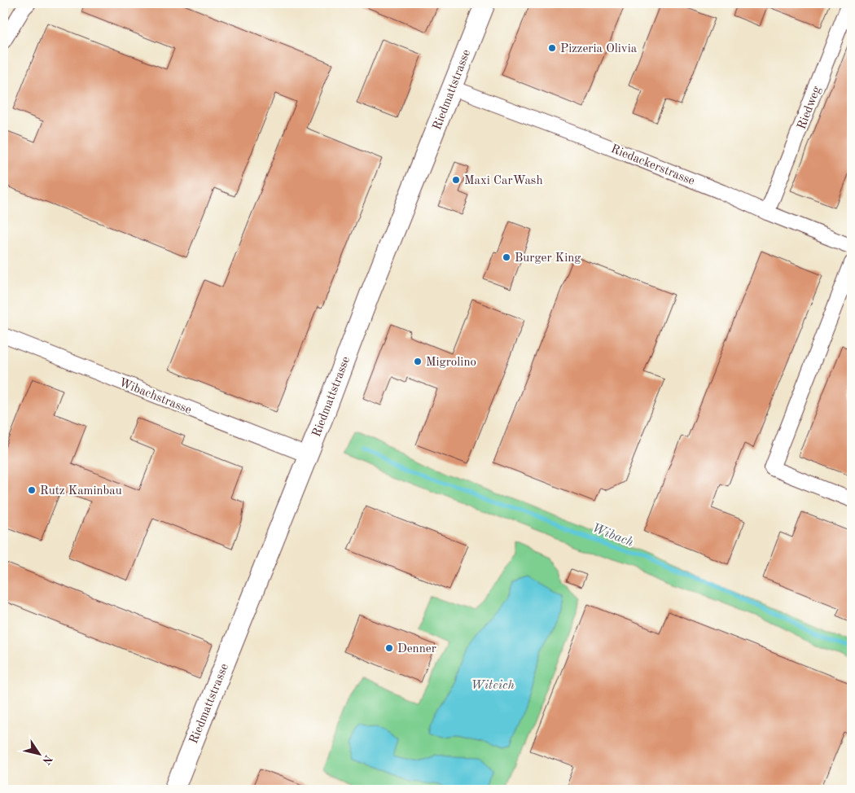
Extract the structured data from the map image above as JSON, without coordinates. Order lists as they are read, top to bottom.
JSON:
{
  "streets": {
    "main road": ["Riedmattstrasse"],
    "street": ["Riedweg", "Riedackerstrasse", "Wibachstrasse"]
  },
  "crossings": [
    ["Riedmattstrasse", "Riedackerstrasse"],
    ["Riedmattstrasse", "Wibachstrasse"],
    ["Riedweg", "Riedackerstrasse"]
  ],
  "water": ["Wibach", "Witeich"],
  "places": [
    "Pizzeria Olivia",
    "Maxi CarWash",
    "Burger King",
    "Migrolino",
    "Rutz Kaminbau",
    "Denner"
  ],
  "north": "bottom right"
}
